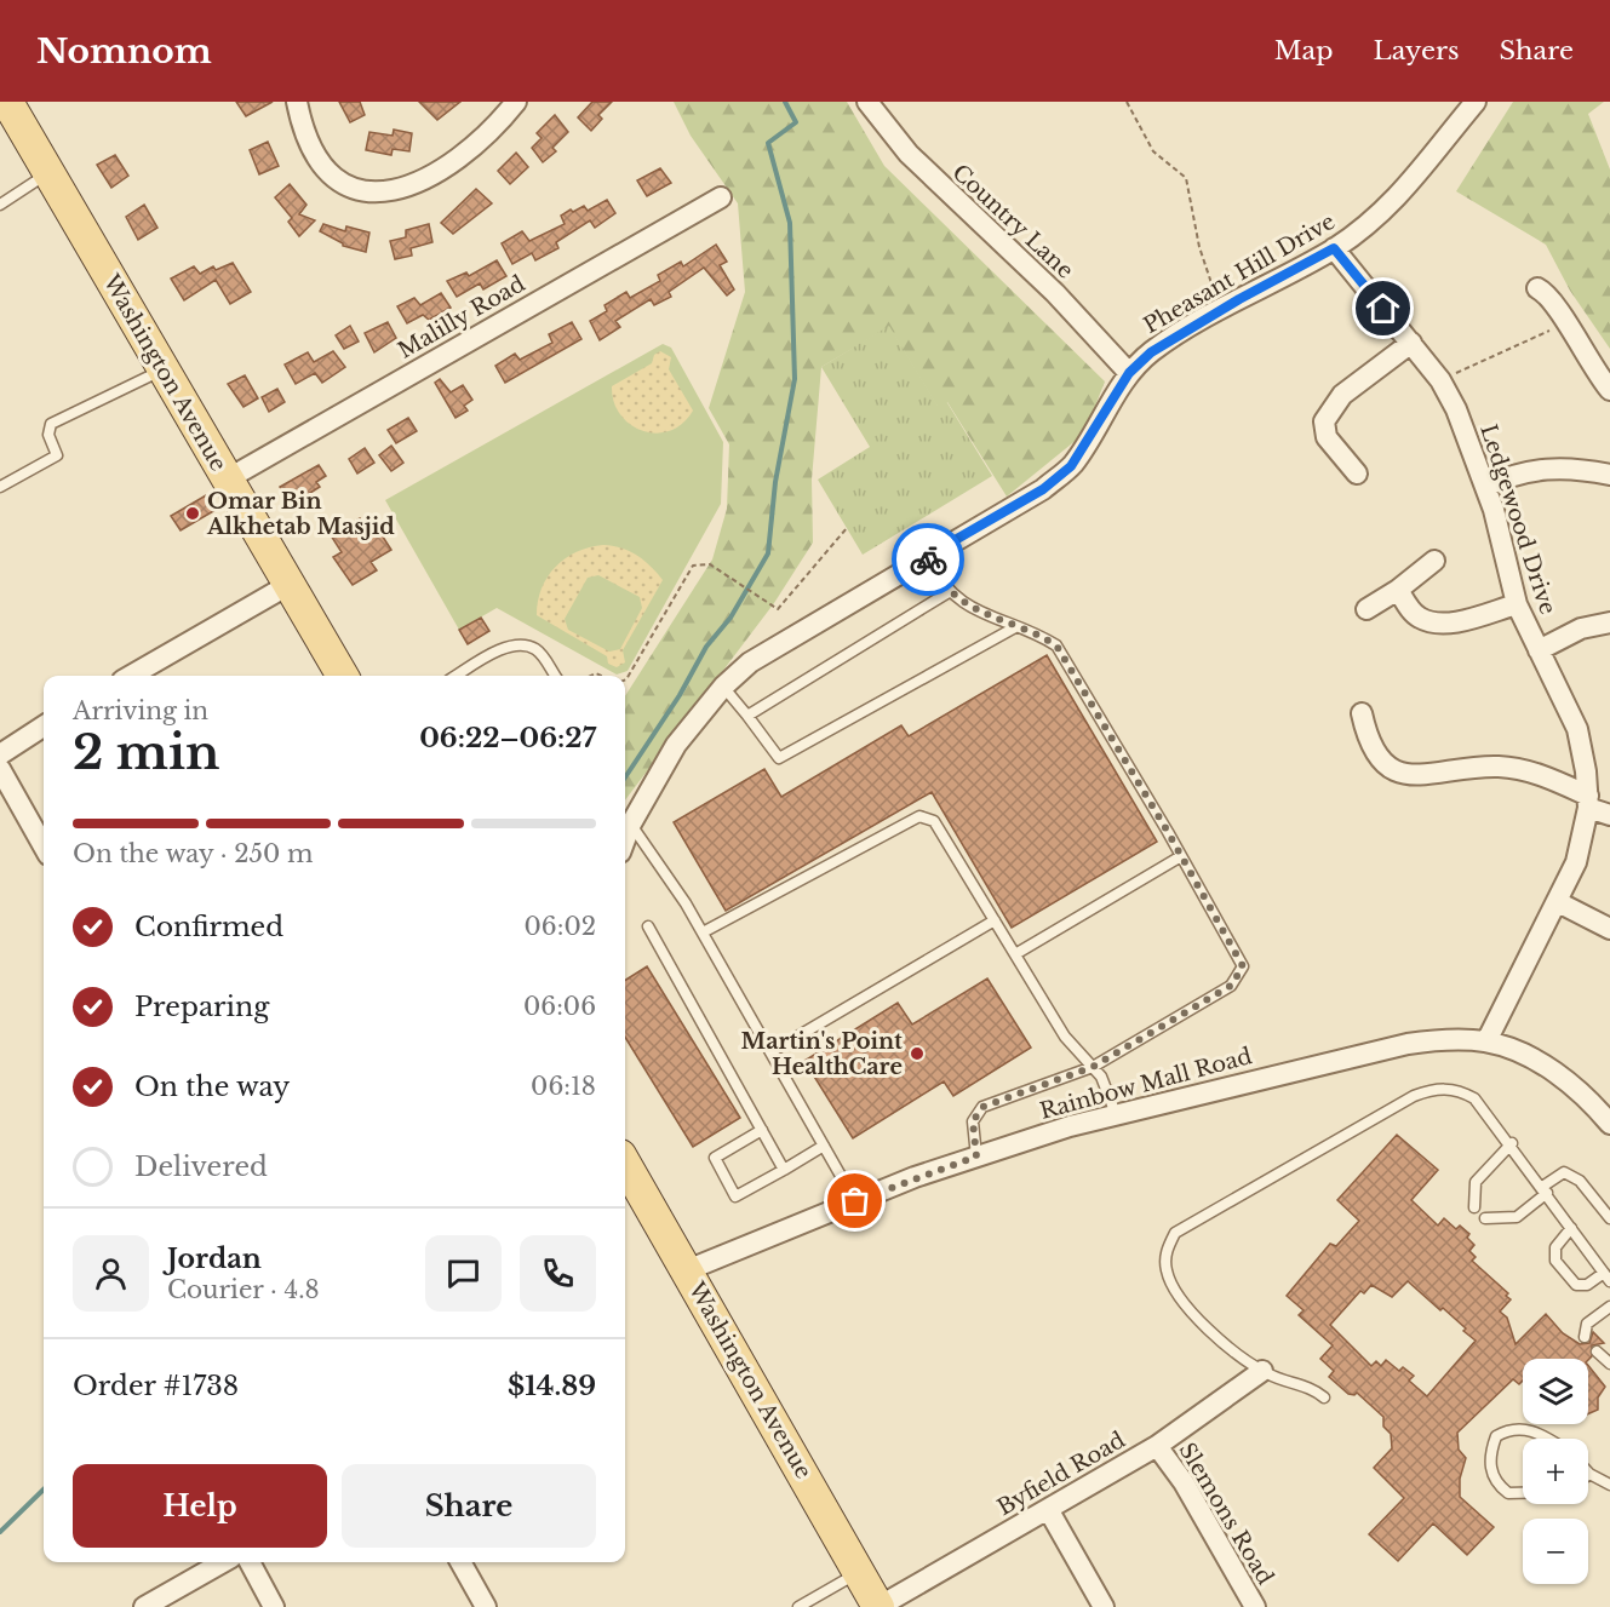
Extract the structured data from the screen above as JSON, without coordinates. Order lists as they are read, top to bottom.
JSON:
{
  "streets": {
    "main road": ["Washington Avenue"],
    "street": [
      "Country Lane",
      "Pheasant Hill Drive",
      "Malilly Road",
      "Ledgewood Drive",
      "Rainbow Mall Road",
      "Byfield Road",
      "Slemons Road"
    ]
  },
  "crossings": [
    ["Country Lane", "Pheasant Hill Drive"],
    ["Pheasant Hill Drive", "Ledgewood Drive"],
    ["Malilly Road", "Washington Avenue"],
    ["Washington Avenue", "Rainbow Mall Road"],
    ["Washington Avenue", "Byfield Road"],
    ["Ledgewood Drive", "Rainbow Mall Road"],
    ["Byfield Road", "Slemons Road"]
  ],
  "places": ["Omar Bin Alkhetab Masjid", "Martin's Point HealthCare"],
  "page": {
    "header": "Nomnom",
    "nav": ["Map", "Layers", "Share"],
    "heading": ["2 min", "Arriving in", "06:22–06:27"],
    "panel": [
      "Jordan",
      "Courier · 4.8",
      "Order #1738",
      "$14.89"
    ],
    "bar": "On the way · 250 m",
    "list": [
      ["Confirmed", "06:02"],
      ["Preparing", "06:06"],
      ["On the way", "06:18"],
      "Delivered"
    ],
    "map_buttons": ["+", "−"],
    "buttons": ["Help", "Share"]
  }
}
